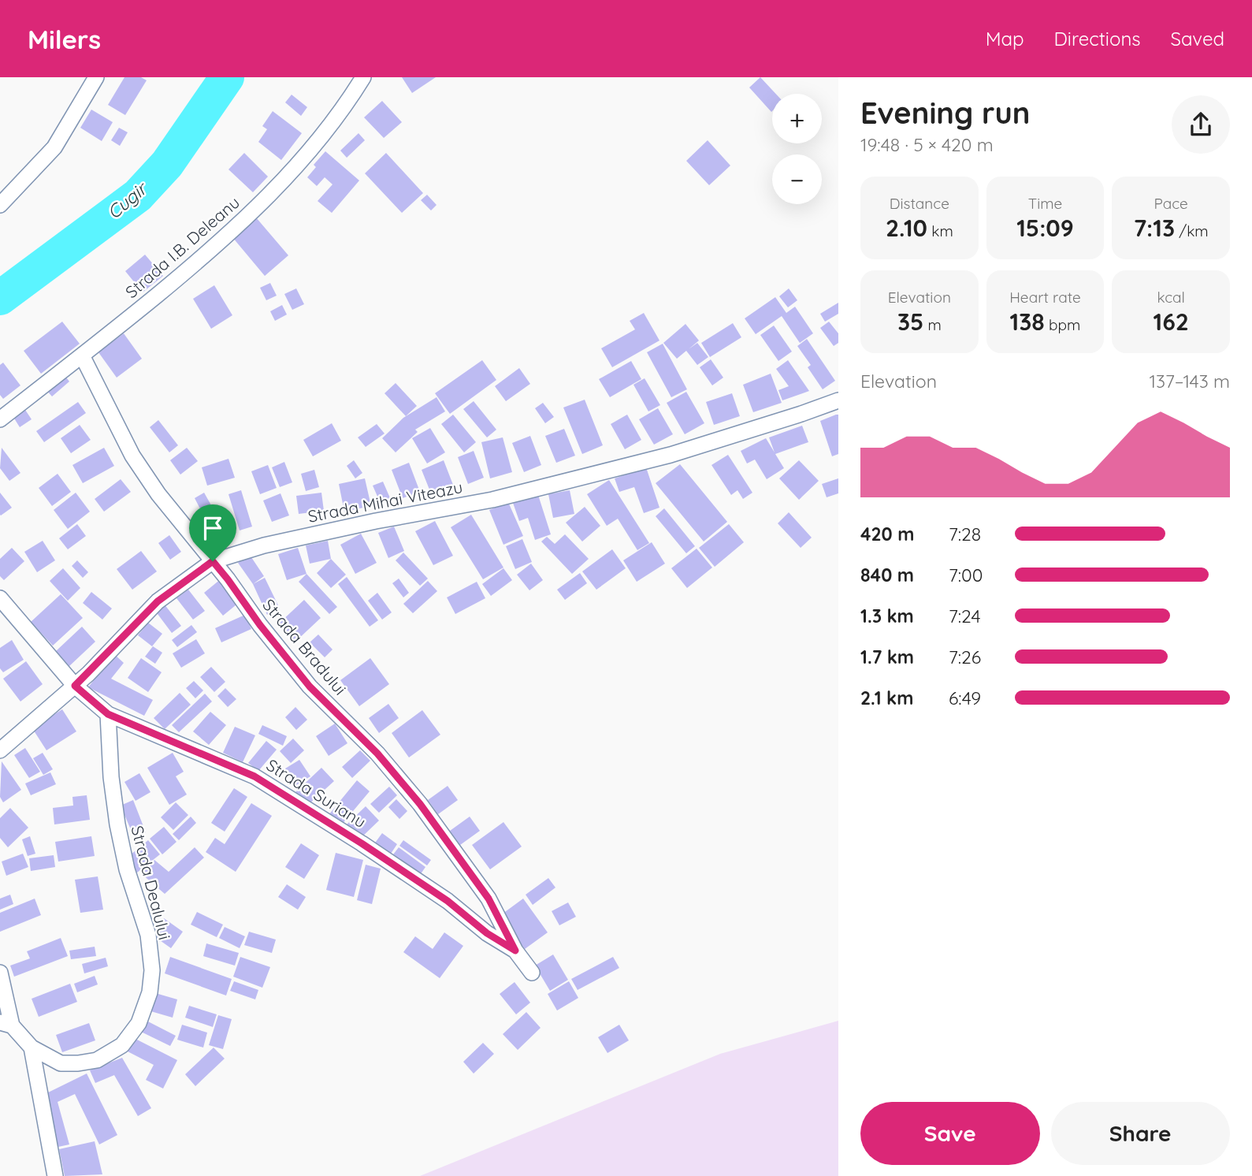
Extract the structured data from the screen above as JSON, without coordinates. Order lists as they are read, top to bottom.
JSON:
{
  "streets": {
    "street": [
      "Strada I.B. Deleanu",
      "Strada Mihai Viteazu",
      "Strada Bradului",
      "Strada Surianu",
      "Strada Dealului"
    ]
  },
  "crossings": [
    ["Strada I.B. Deleanu", "Strada Bradului"],
    ["Strada Mihai Viteazu", "Strada Bradului"],
    ["Strada Mihai Viteazu", "Strada Surianu"],
    ["Strada Bradului", "Strada Surianu"],
    ["Strada Surianu", "Strada Dealului"]
  ],
  "water": ["Cugir"],
  "page": {
    "header": "Milers",
    "nav": ["Map", "Directions", "Saved"],
    "heading": ["Evening run", "19:48 · 5 × 420 m"],
    "map_buttons": ["+", "−"],
    "stats": [
      ["Distance", "2.10 km"],
      ["Time", "15:09"],
      ["Pace", "7:13 /km"],
      ["Elevation", "35 m"],
      ["Heart rate", "138 bpm"],
      ["kcal", "162"]
    ],
    "chart": ["Elevation", "137–143 m"],
    "list": [
      {
        "name": "420 m",
        "note": "7:28"
      },
      {
        "name": "840 m",
        "note": "7:00"
      },
      {
        "name": "1.3 km",
        "note": "7:24"
      },
      {
        "name": "1.7 km",
        "note": "7:26"
      },
      {
        "name": "2.1 km",
        "note": "6:49"
      }
    ],
    "buttons": ["Save", "Share"]
  }
}
